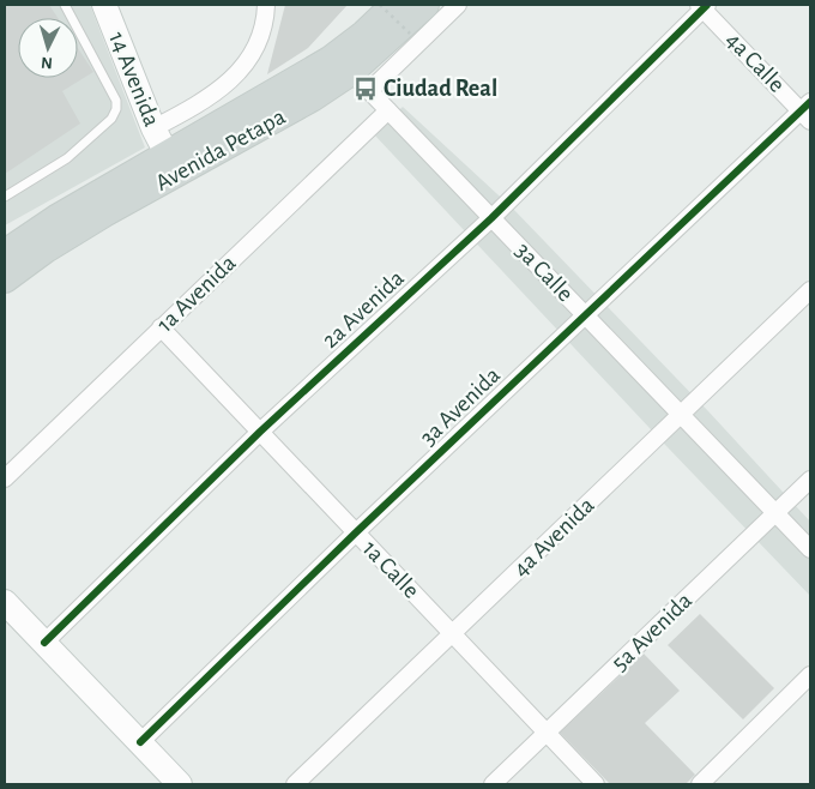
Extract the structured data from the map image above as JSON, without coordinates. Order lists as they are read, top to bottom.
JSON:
{
  "streets": {
    "main road": ["Avenida Petapa"],
    "street": [
      "4a Calle",
      "14 Avenida",
      "3a Calle",
      "1a Avenida",
      "2a Avenida",
      "3a Avenida",
      "4a Avenida",
      "1a Calle",
      "5a Avenida"
    ]
  },
  "crossings": [
    ["4a Calle", "2a Avenida"],
    ["4a Calle", "3a Avenida"],
    ["14 Avenida", "Avenida Petapa"],
    ["Avenida Petapa", "3a Calle"],
    ["3a Calle", "1a Avenida"],
    ["3a Calle", "2a Avenida"],
    ["3a Calle", "3a Avenida"],
    ["3a Calle", "4a Avenida"],
    ["3a Calle", "5a Avenida"],
    ["1a Avenida", "1a Calle"],
    ["2a Avenida", "1a Calle"],
    ["3a Avenida", "1a Calle"],
    ["4a Avenida", "1a Calle"],
    ["1a Calle", "5a Avenida"]
  ],
  "places": {
    "bus stop": ["Ciudad Real"]
  },
  "north": "bottom"
}
